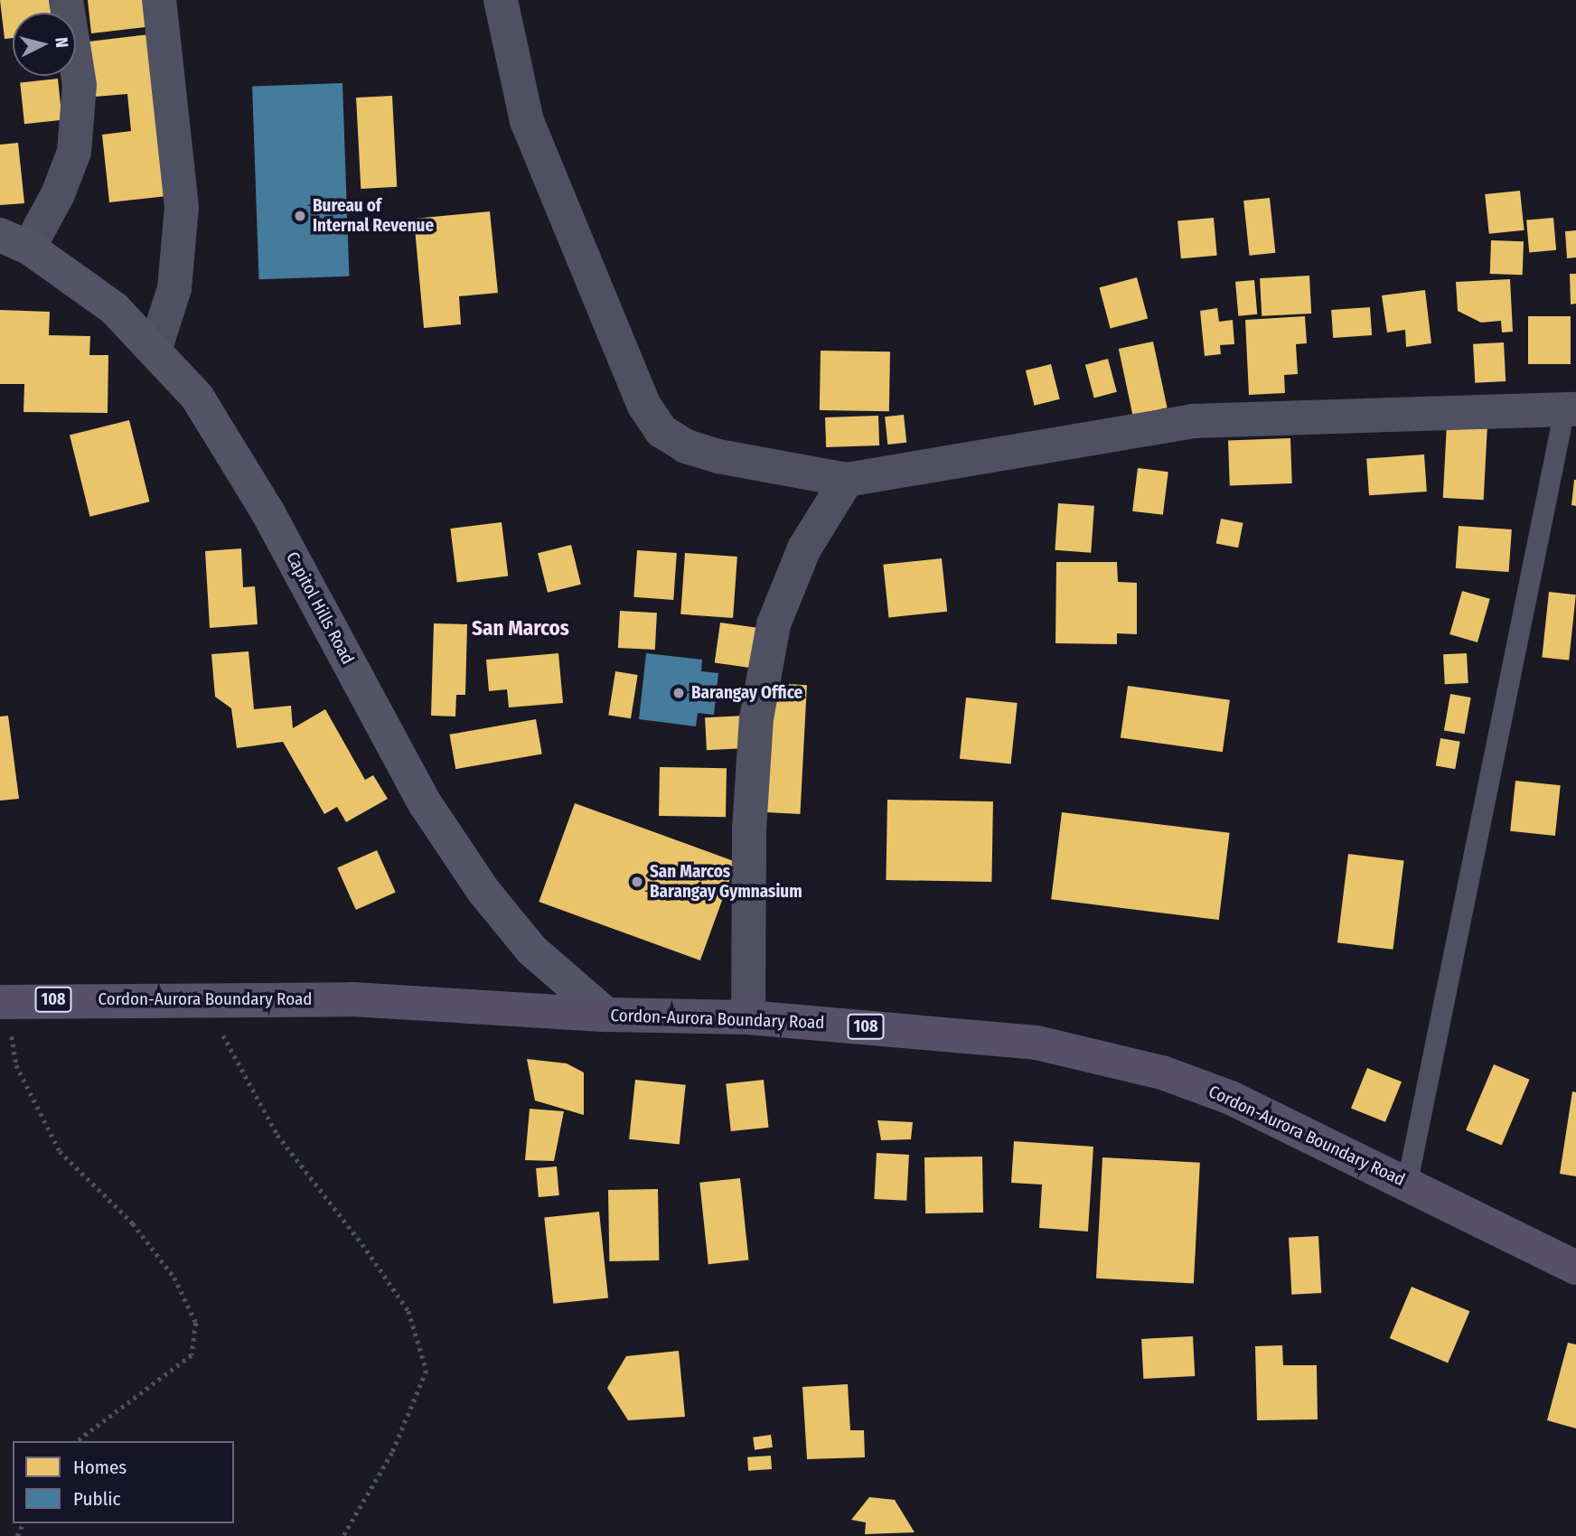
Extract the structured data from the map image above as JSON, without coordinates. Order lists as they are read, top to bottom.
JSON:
{
  "streets": {
    "main road": ["108", "Cordon-Aurora Boundary Road"],
    "street": ["Capitol Hills Road"]
  },
  "crossings": [
    ["Capitol Hills Road", "Cordon-Aurora Boundary Road"]
  ],
  "districts": ["San Marcos"],
  "places": ["Bureau of Internal Revenue", "Barangay Office", "San Marcos Barangay Gymnasium"],
  "legend": ["Homes", "Public"],
  "north": "right"
}
